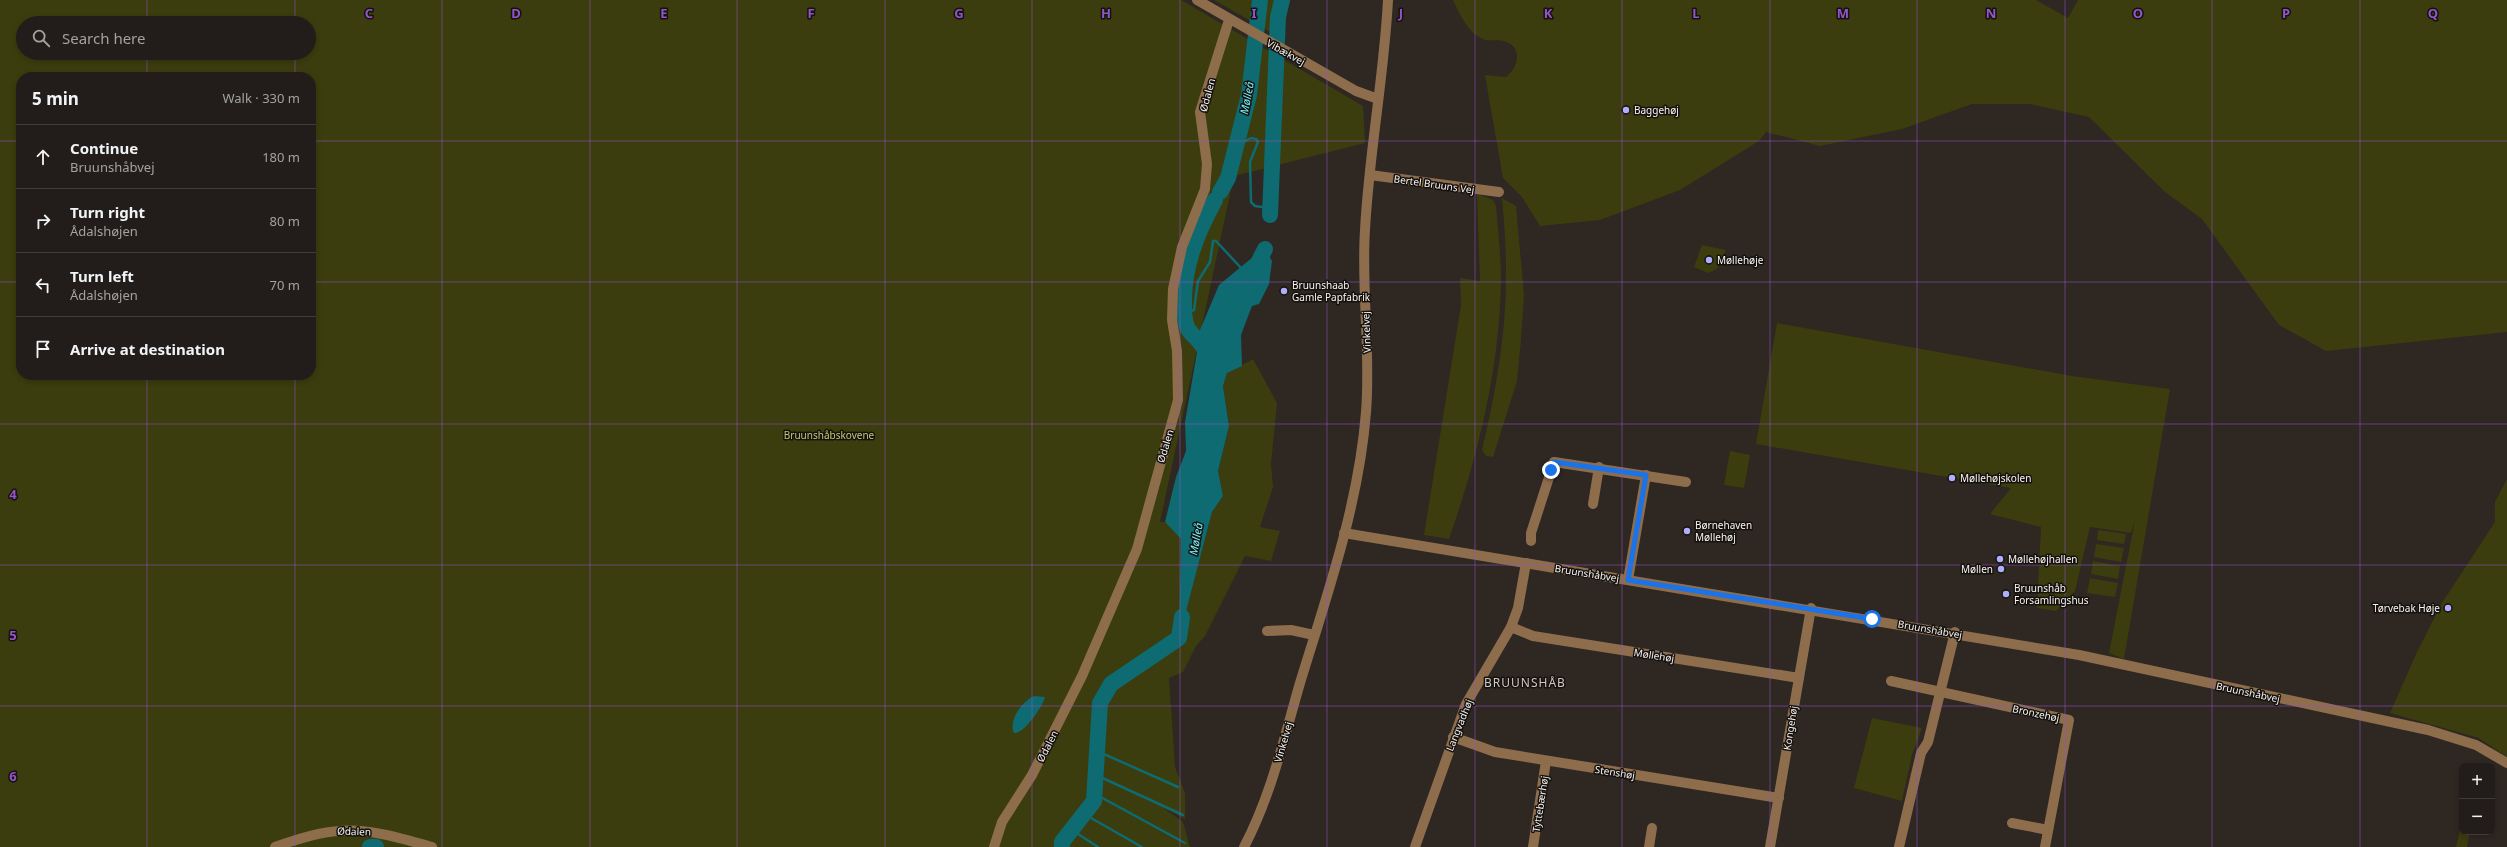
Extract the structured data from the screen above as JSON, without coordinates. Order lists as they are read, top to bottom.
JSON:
{
  "streets": {
    "street": [
      "Vibækvej",
      "Ødalen",
      "Bertel Bruuns Vej",
      "Vinkelvej",
      "Bruunshåbvej",
      "Møllehøj",
      "Bronzehøj",
      "Langvadhøj",
      "Kongehøj",
      "Stenshøj",
      "Tyttebærhøj"
    ]
  },
  "crossings": [
    ["Vibækvej", "Ødalen"],
    ["Vibækvej", "Vinkelvej"],
    ["Bertel Bruuns Vej", "Vinkelvej"],
    ["Vinkelvej", "Bruunshåbvej"],
    ["Bruunshåbvej", "Langvadhøj"],
    ["Bruunshåbvej", "Kongehøj"],
    ["Møllehøj", "Langvadhøj"],
    ["Møllehøj", "Kongehøj"],
    ["Langvadhøj", "Stenshøj"],
    ["Kongehøj", "Stenshøj"],
    ["Stenshøj", "Tyttebærhøj"]
  ],
  "districts": ["BRUUNSHÅB"],
  "water": ["Mølleå"],
  "parks": ["Bruunshåbskovene"],
  "places": [
    "Baggehøj",
    "Møllehøje",
    "Bruunshaab Gamle Papfabrik",
    "Møllehøjskolen",
    "Børnehaven Møllehøj",
    "Møllehøjhallen",
    "Møllen",
    "Bruunshåb Forsamlingshus",
    "Tørvebak Høje"
  ],
  "page": {
    "search": "Search here",
    "heading": ["5 min", "Walk · 330 m"],
    "list": [
      ["Continue", "Bruunshåbvej", "180 m"],
      ["Turn right", "Ådalshøjen", "80 m"],
      ["Turn left", "Ådalshøjen", "70 m"],
      "Arrive at destination"
    ],
    "map_buttons": ["+", "−"]
  },
  "grid": {
    "columns": [
      "C",
      "D",
      "E",
      "F",
      "G",
      "H",
      "I",
      "J",
      "K",
      "L",
      "M",
      "N",
      "O",
      "P",
      "Q"
    ],
    "rows": ["4", "5", "6"]
  }
}
